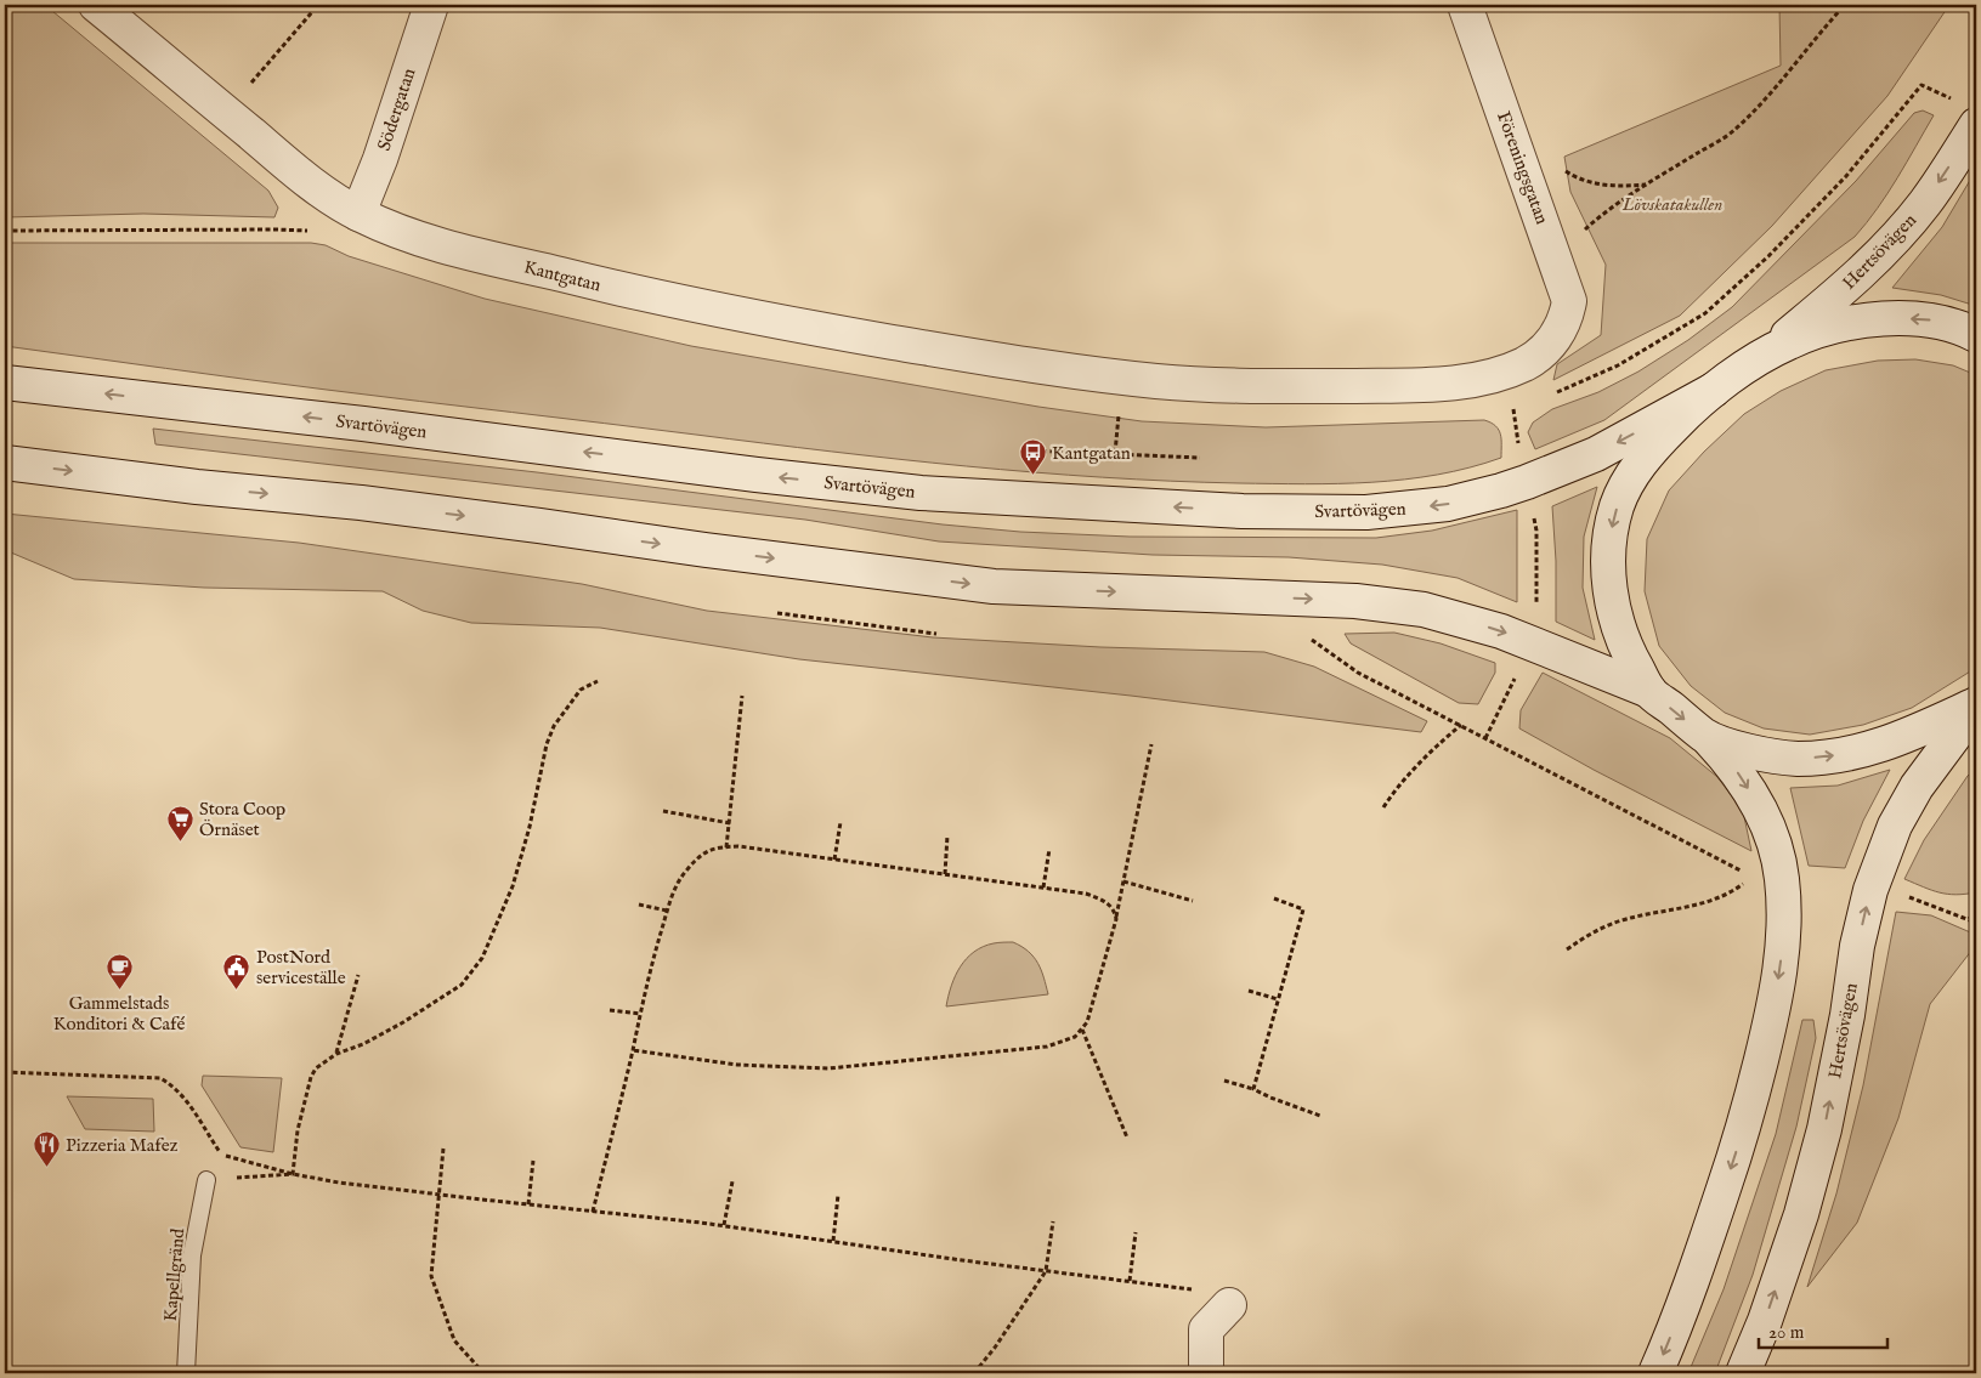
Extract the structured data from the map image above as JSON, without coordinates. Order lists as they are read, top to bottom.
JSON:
{
  "streets": {
    "main road": [
      "Södergatan",
      "Föreningsgatan",
      "Hertsövägen",
      "Kantgatan",
      "Svartövägen"
    ],
    "lane": ["Kapellgränd"]
  },
  "crossings": [
    ["Södergatan", "Kantgatan"],
    ["Föreningsgatan", "Kantgatan"],
    ["Hertsövägen", "Svartövägen"]
  ],
  "parks": ["Lövskatakullen"],
  "places": {
    "bus stop": ["Kantgatan"],
    "supermarket": ["Stora Coop Örnäset"],
    "cafe": ["Gammelstads Konditori & Café"],
    "public building": ["PostNord serviceställe"],
    "restaurant": ["Pizzeria Mafez"]
  },
  "scale_bar": "20 m"
}
